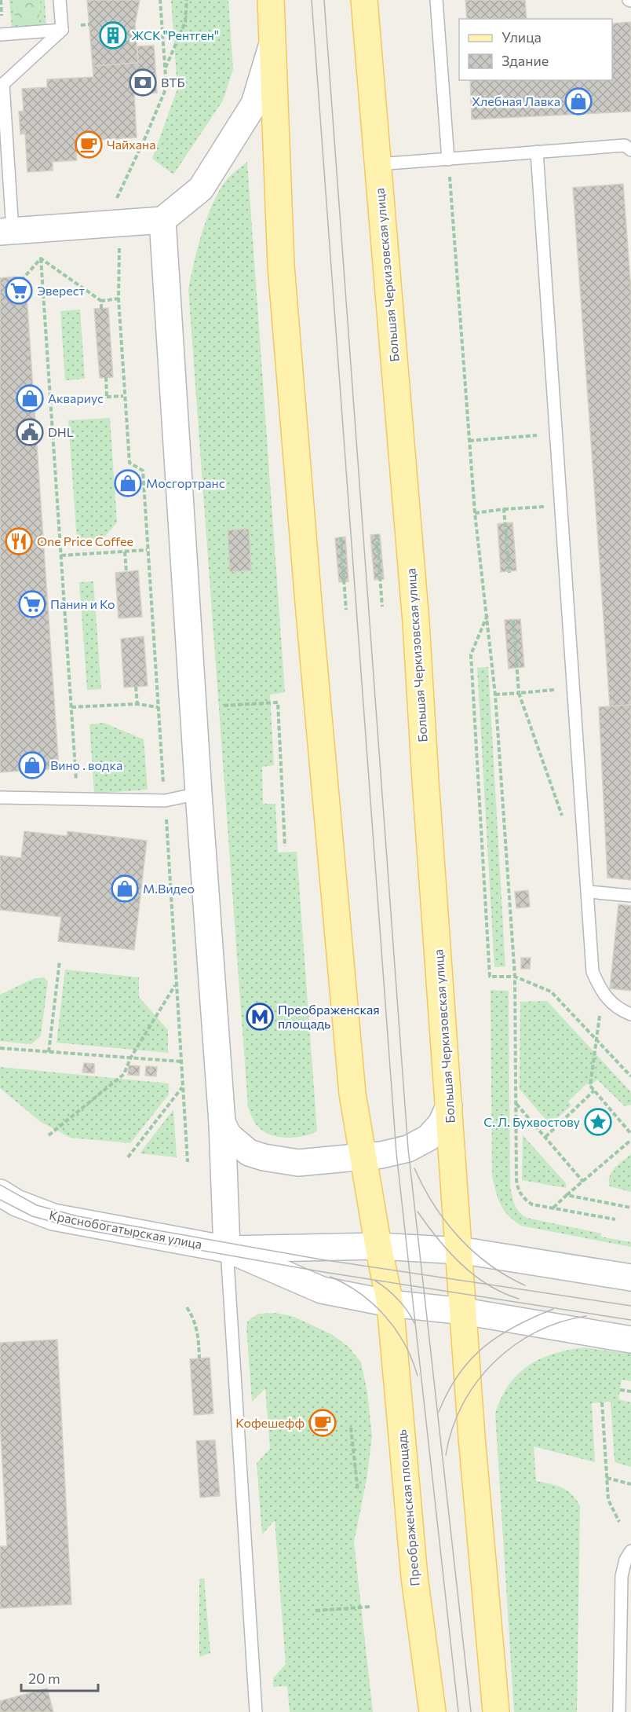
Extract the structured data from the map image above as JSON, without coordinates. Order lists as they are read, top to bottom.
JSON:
{
  "streets": {
    "main road": ["Большая Черкизовская улица", "Преображенская площадь"],
    "street": ["Краснобогатырская улица"]
  },
  "crossings": [
    ["Большая Черкизовская улица", "Краснобогатырская улица"],
    ["Краснобогатырская улица", "Преображенская площадь"]
  ],
  "places": {
    "building": ["ЖСК \"Рентген\""],
    "bank": ["ВТБ"],
    "shop": [
      "Хлебная Лавка",
      "Аквариус",
      "Мосгортранс",
      "Вино . водка",
      "М.Видео"
    ],
    "cafe": ["Чайхана", "Кофешефф"],
    "supermarket": ["Эверест", "Панин и Ко"],
    "public building": ["DHL"],
    "restaurant": ["One Price Coffee"],
    "metro station": ["Преображенская площадь"],
    "place": ["С. Л. Бухвостову"]
  },
  "legend": ["Улица", "Здание"],
  "scale_bar": "20 m"
}
